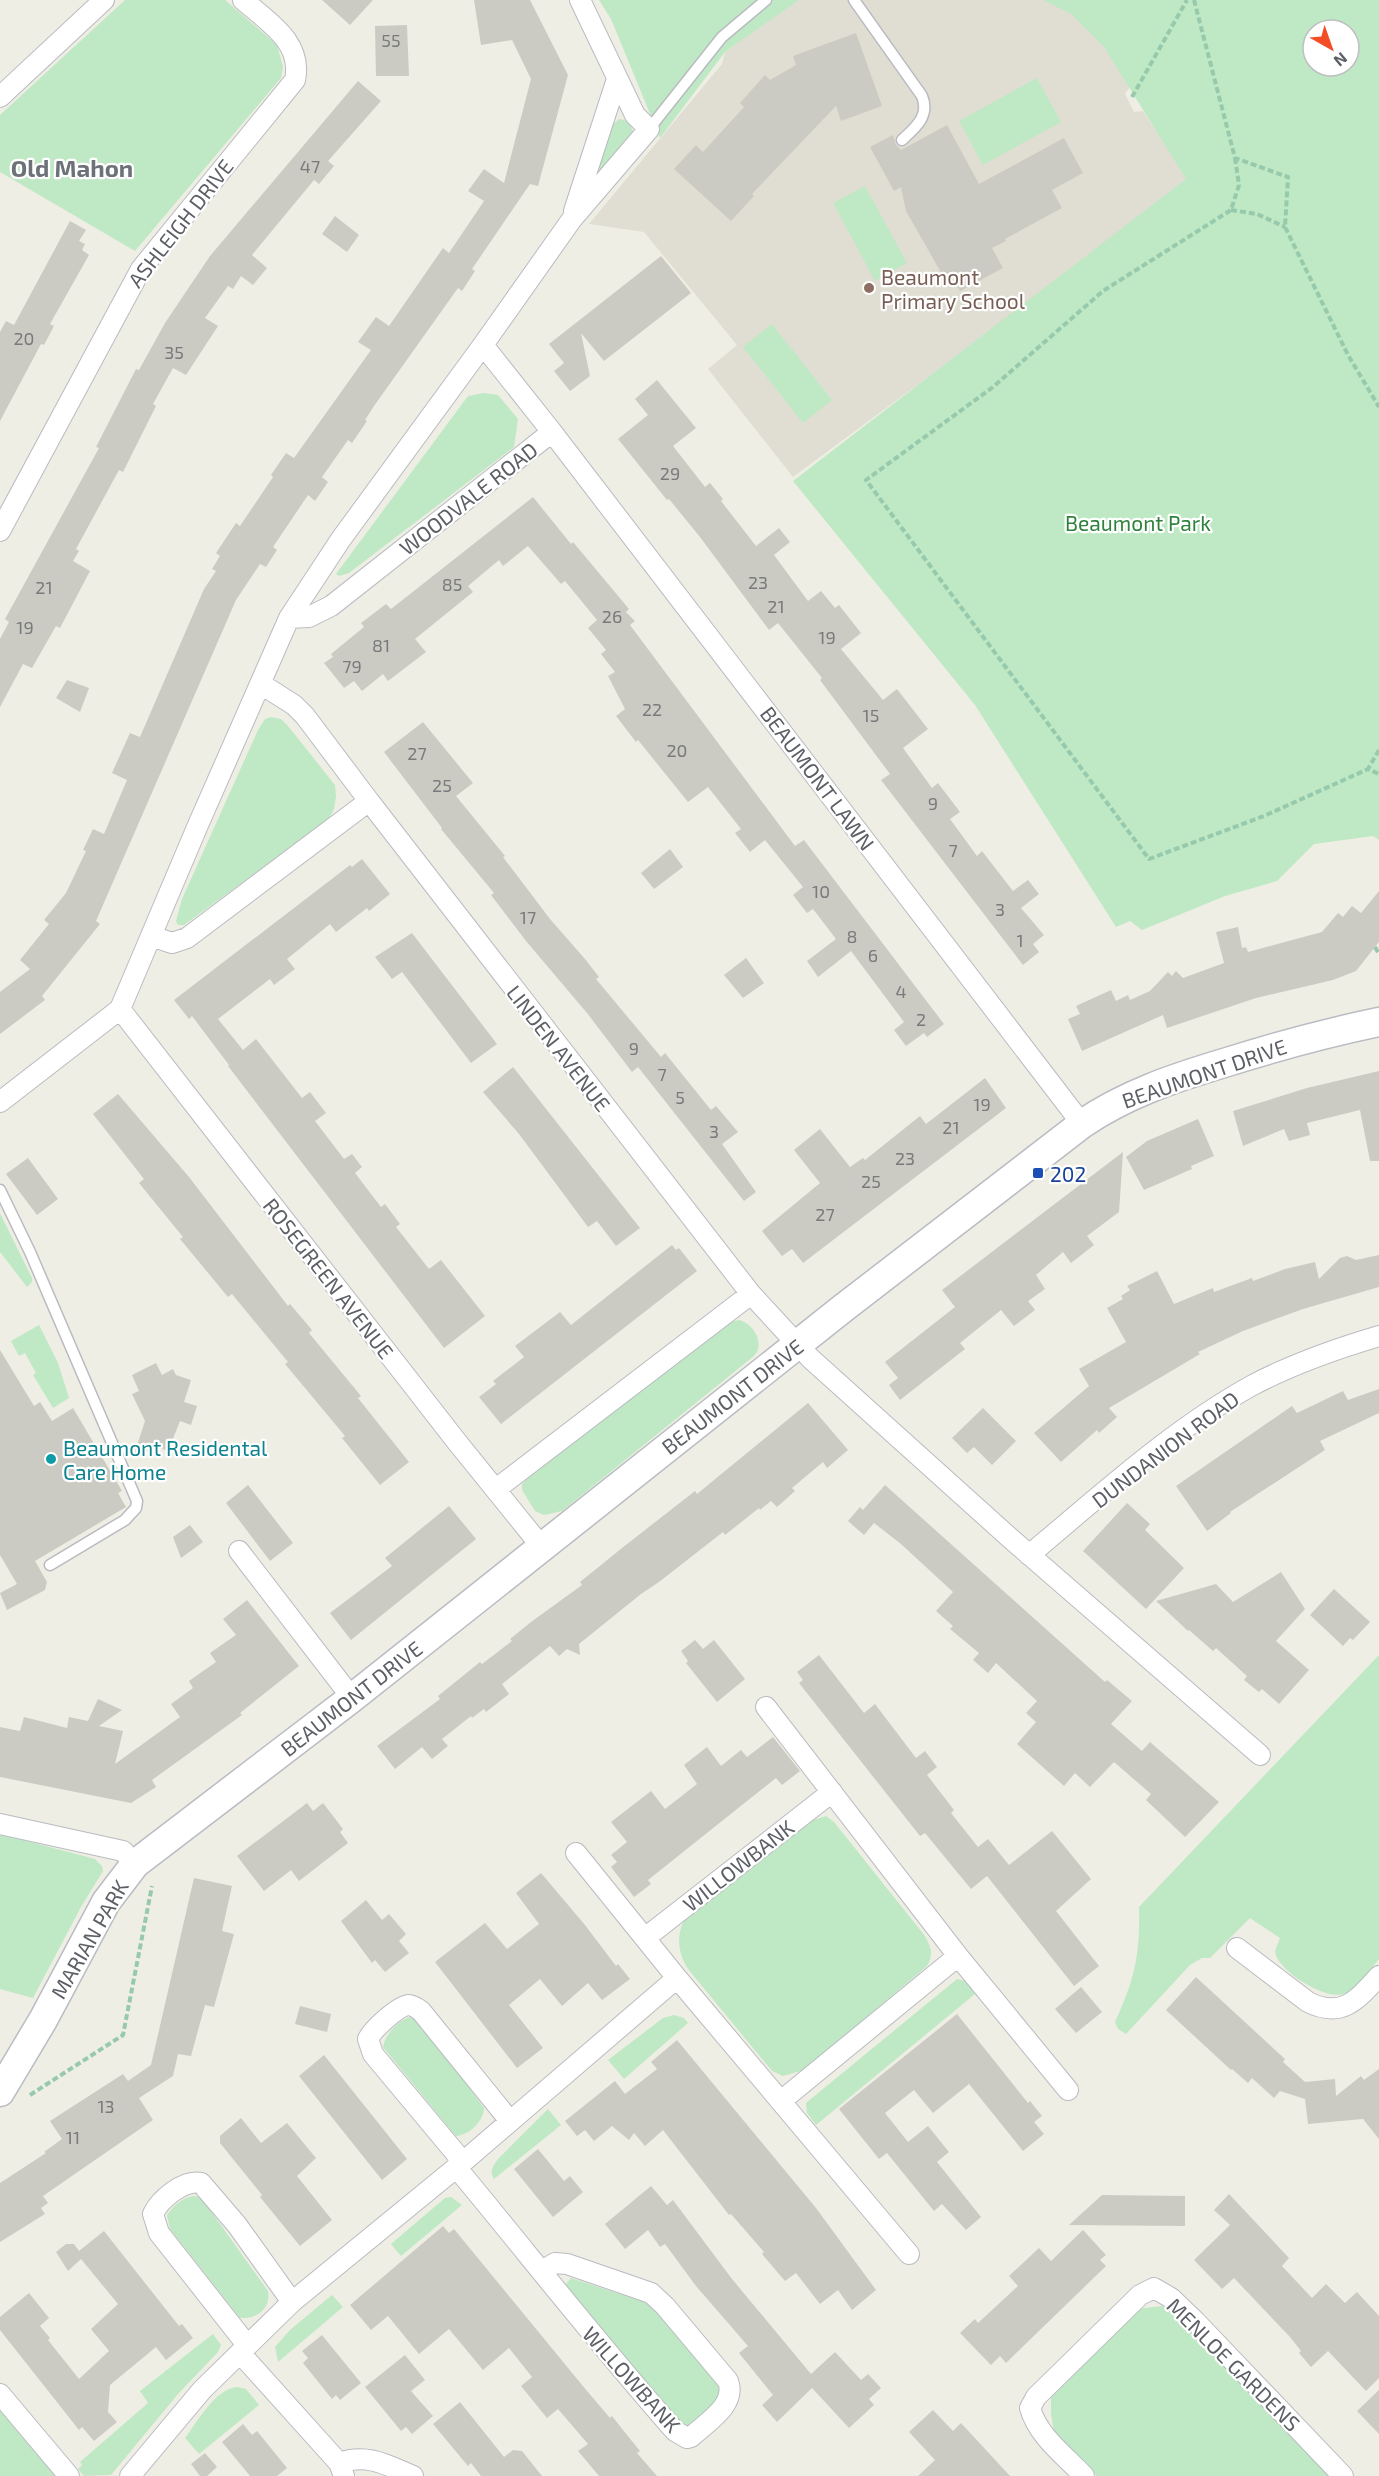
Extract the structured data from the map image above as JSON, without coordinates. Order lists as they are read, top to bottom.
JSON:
{
  "streets": {
    "street": [
      "ASHLEIGH DRIVE",
      "WOODVALE ROAD",
      "BEAUMONT LAWN",
      "LINDEN AVENUE",
      "BEAUMONT DRIVE",
      "ROSEGREEN AVENUE",
      "DUNDANION ROAD",
      "WILLOWBANK",
      "MARIAN PARK",
      "MENLOE GARDENS"
    ]
  },
  "crossings": [
    ["WOODVALE ROAD", "BEAUMONT LAWN"],
    ["BEAUMONT LAWN", "BEAUMONT DRIVE"],
    ["LINDEN AVENUE", "BEAUMONT DRIVE"],
    ["LINDEN AVENUE", "DUNDANION ROAD"],
    ["BEAUMONT DRIVE", "ROSEGREEN AVENUE"],
    ["BEAUMONT DRIVE", "MARIAN PARK"]
  ],
  "districts": ["Old Mahon"],
  "parks": ["Beaumont Park"],
  "places": {
    "other": ["Beaumont Primary School", "Beaumont Residental Care Home"],
    "transit": ["202"]
  },
  "house_numbers": [
    "55",
    "47",
    "20",
    "35",
    "29",
    "23",
    "85",
    "21",
    "21",
    "26",
    "19",
    "19",
    "81",
    "79",
    "22",
    "15",
    "20",
    "27",
    "25",
    "9",
    "7",
    "10",
    "3",
    "17",
    "8",
    "1",
    "6",
    "4",
    "2",
    "9",
    "7",
    "5",
    "19",
    "21",
    "3",
    "23",
    "25",
    "27",
    "13",
    "11"
  ],
  "north": "bottom right"
}
